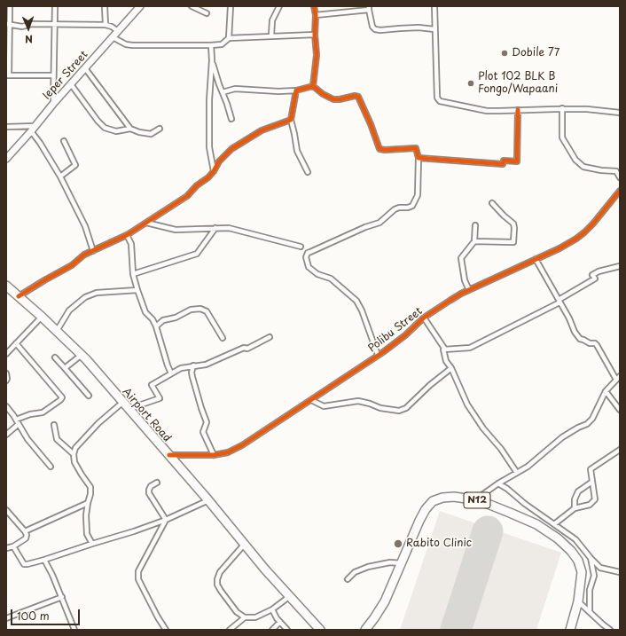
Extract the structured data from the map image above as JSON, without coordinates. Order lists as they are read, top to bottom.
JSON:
{
  "streets": {
    "highway": ["Airport Road", "N12"],
    "street": ["Ieper Street", "Polibu Street"]
  },
  "crossings": [
    ["Polibu Street", "Airport Road"]
  ],
  "places": ["Dobile 77", "Plot 102 BLK B Fongo/Wapaani", "Rabito Clinic"],
  "scale_bar": "100 m",
  "north": "bottom"
}
